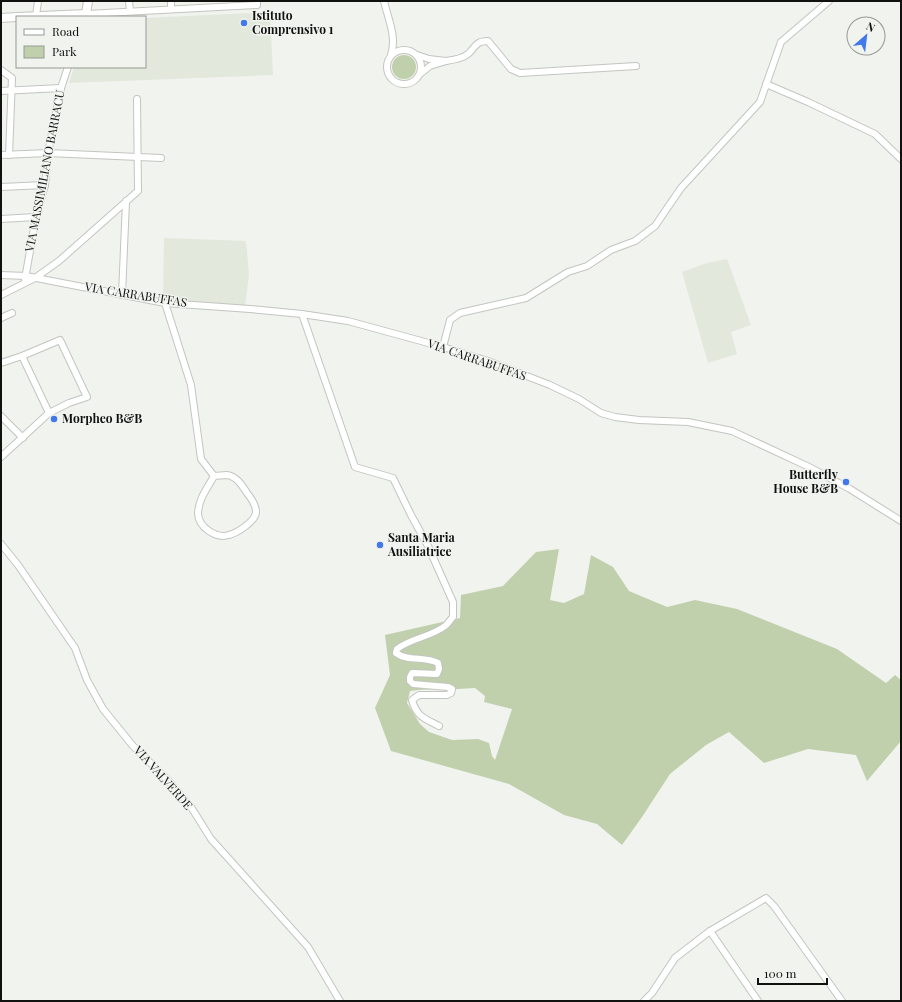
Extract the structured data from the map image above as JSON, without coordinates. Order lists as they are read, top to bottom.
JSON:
{
  "streets": {
    "street": ["VIA MASSIMILIANO BARRACU", "VIA CARRABUFFAS", "VIA VALVERDE"]
  },
  "crossings": [
    ["VIA MASSIMILIANO BARRACU", "VIA CARRABUFFAS"]
  ],
  "places": [
    "Istituto Comprensivo 1",
    "Morpheo B&B",
    "Butterfly House B&B",
    "Santa Maria Ausiliatrice"
  ],
  "legend": ["Road", "Park"],
  "scale_bar": "100 m",
  "north": "top right"
}
